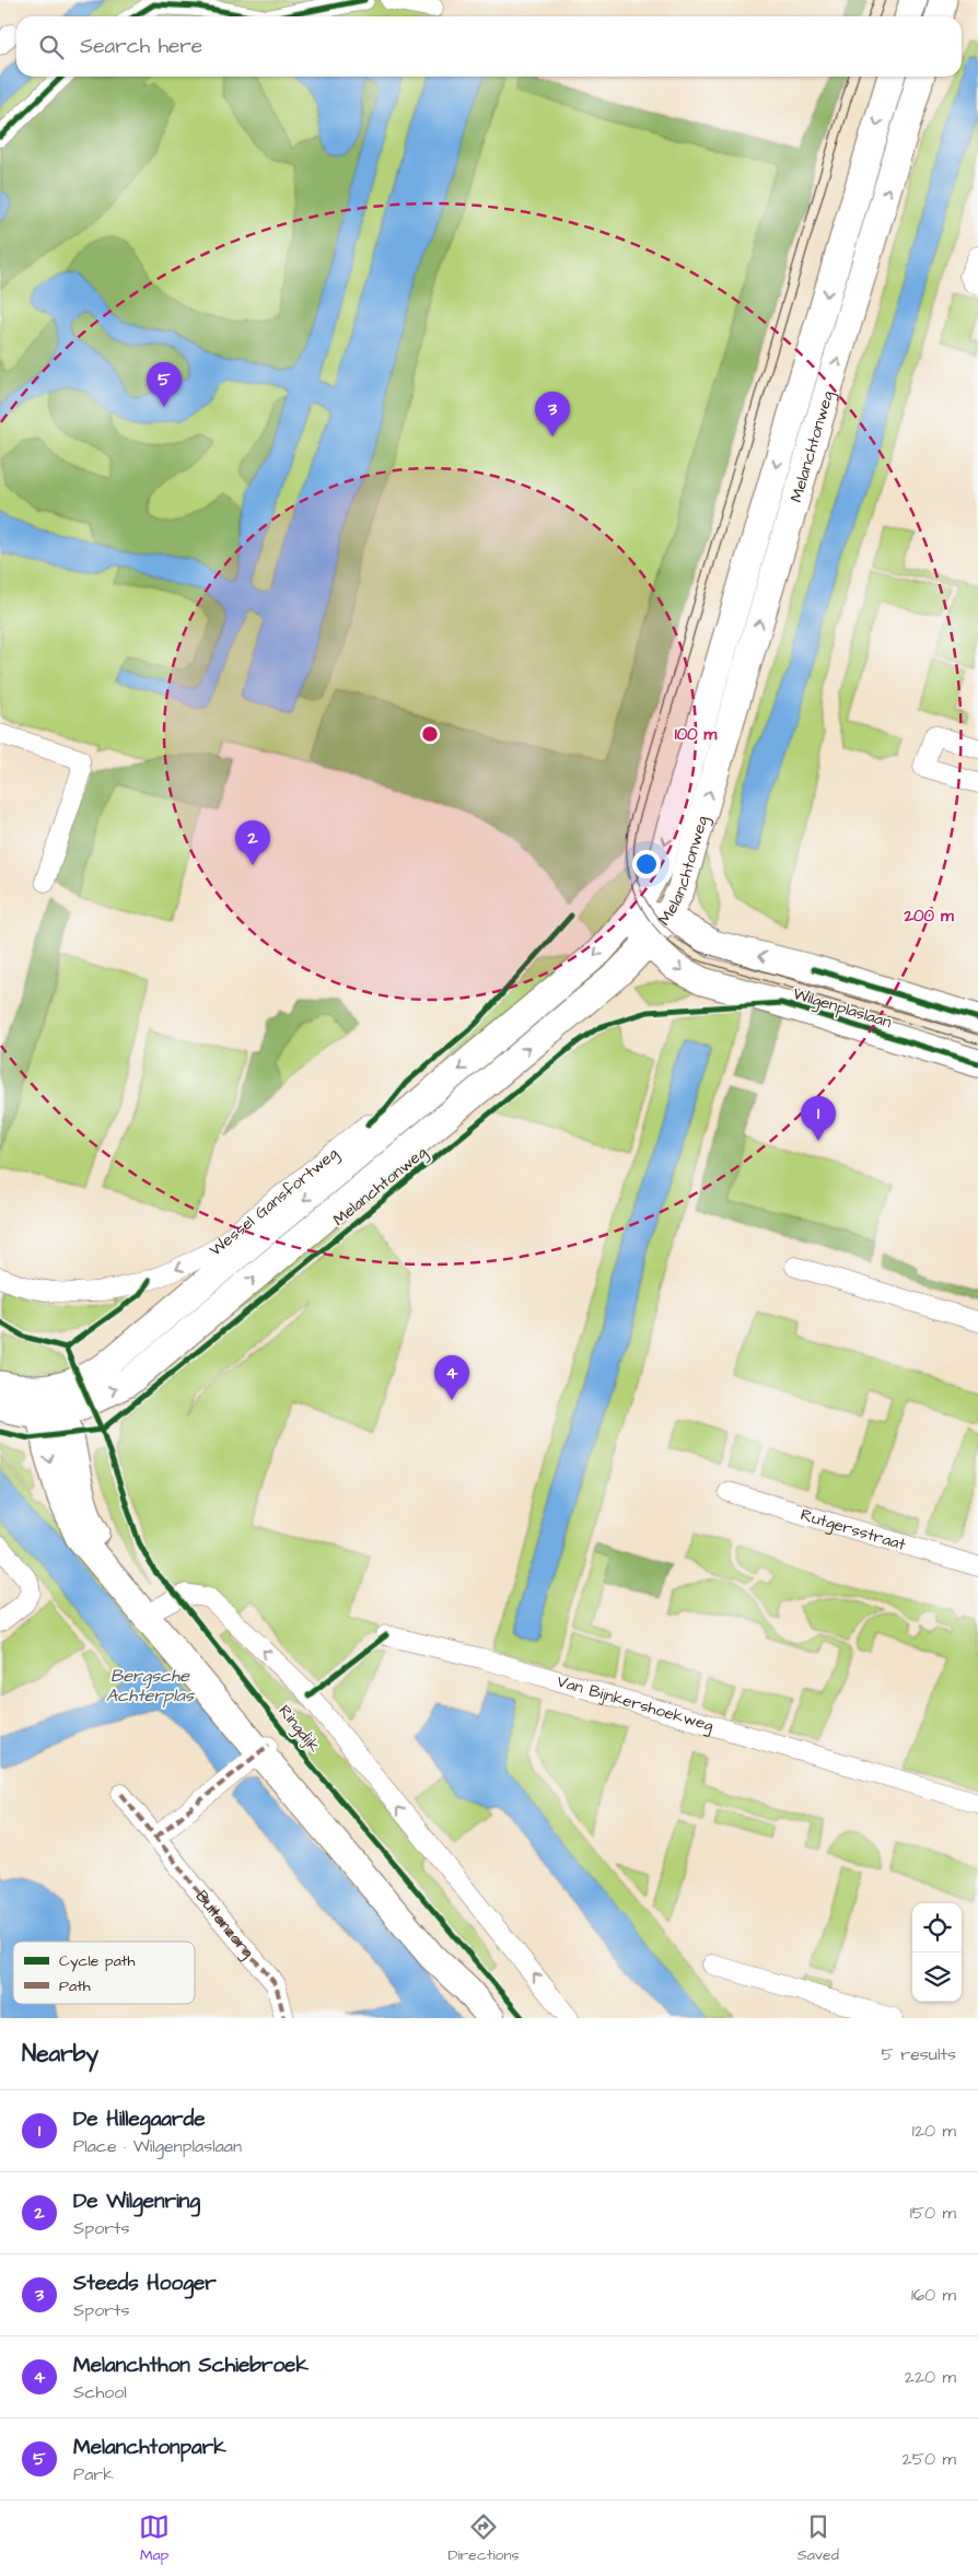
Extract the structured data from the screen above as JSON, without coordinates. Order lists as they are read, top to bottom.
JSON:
{
  "streets": {
    "street": [
      "Melanchtonweg",
      "Wilgenplaslaan",
      "Wessel Gansfortweg",
      "Rutgersstraat",
      "Van Bijnkershoekweg",
      "Ringdijk",
      "Buitenzorg"
    ]
  },
  "crossings": [
    ["Melanchtonweg", "Wilgenplaslaan"],
    ["Melanchtonweg", "Wessel Gansfortweg"]
  ],
  "one_way": ["Wessel Gansfortweg"],
  "water": ["Bergsche Achterplas"],
  "legend": ["Cycle path", "Path"],
  "page": {
    "search": "Search here",
    "pins": [
      "5",
      "3",
      "2",
      "1",
      "4"
    ],
    "heading": ["Nearby", "5 results"],
    "list": [
      {
        "mark": "1",
        "name": "De Hillegaarde",
        "note": "Place · Wilgenplaslaan",
        "value": "120 m"
      },
      {
        "mark": "2",
        "name": "De Wilgenring",
        "note": "Sports",
        "value": "150 m"
      },
      {
        "mark": "3",
        "name": "Steeds Hooger",
        "note": "Sports",
        "value": "160 m"
      },
      {
        "mark": "4",
        "name": "Melanchthon Schiebroek",
        "note": "School",
        "value": "220 m"
      },
      {
        "mark": "5",
        "name": "Melanchtonpark",
        "note": "Park",
        "value": "250 m"
      }
    ],
    "nav": ["Map", "Directions", "Saved"]
  },
  "rings": ["100 m", "200 m"]
}
